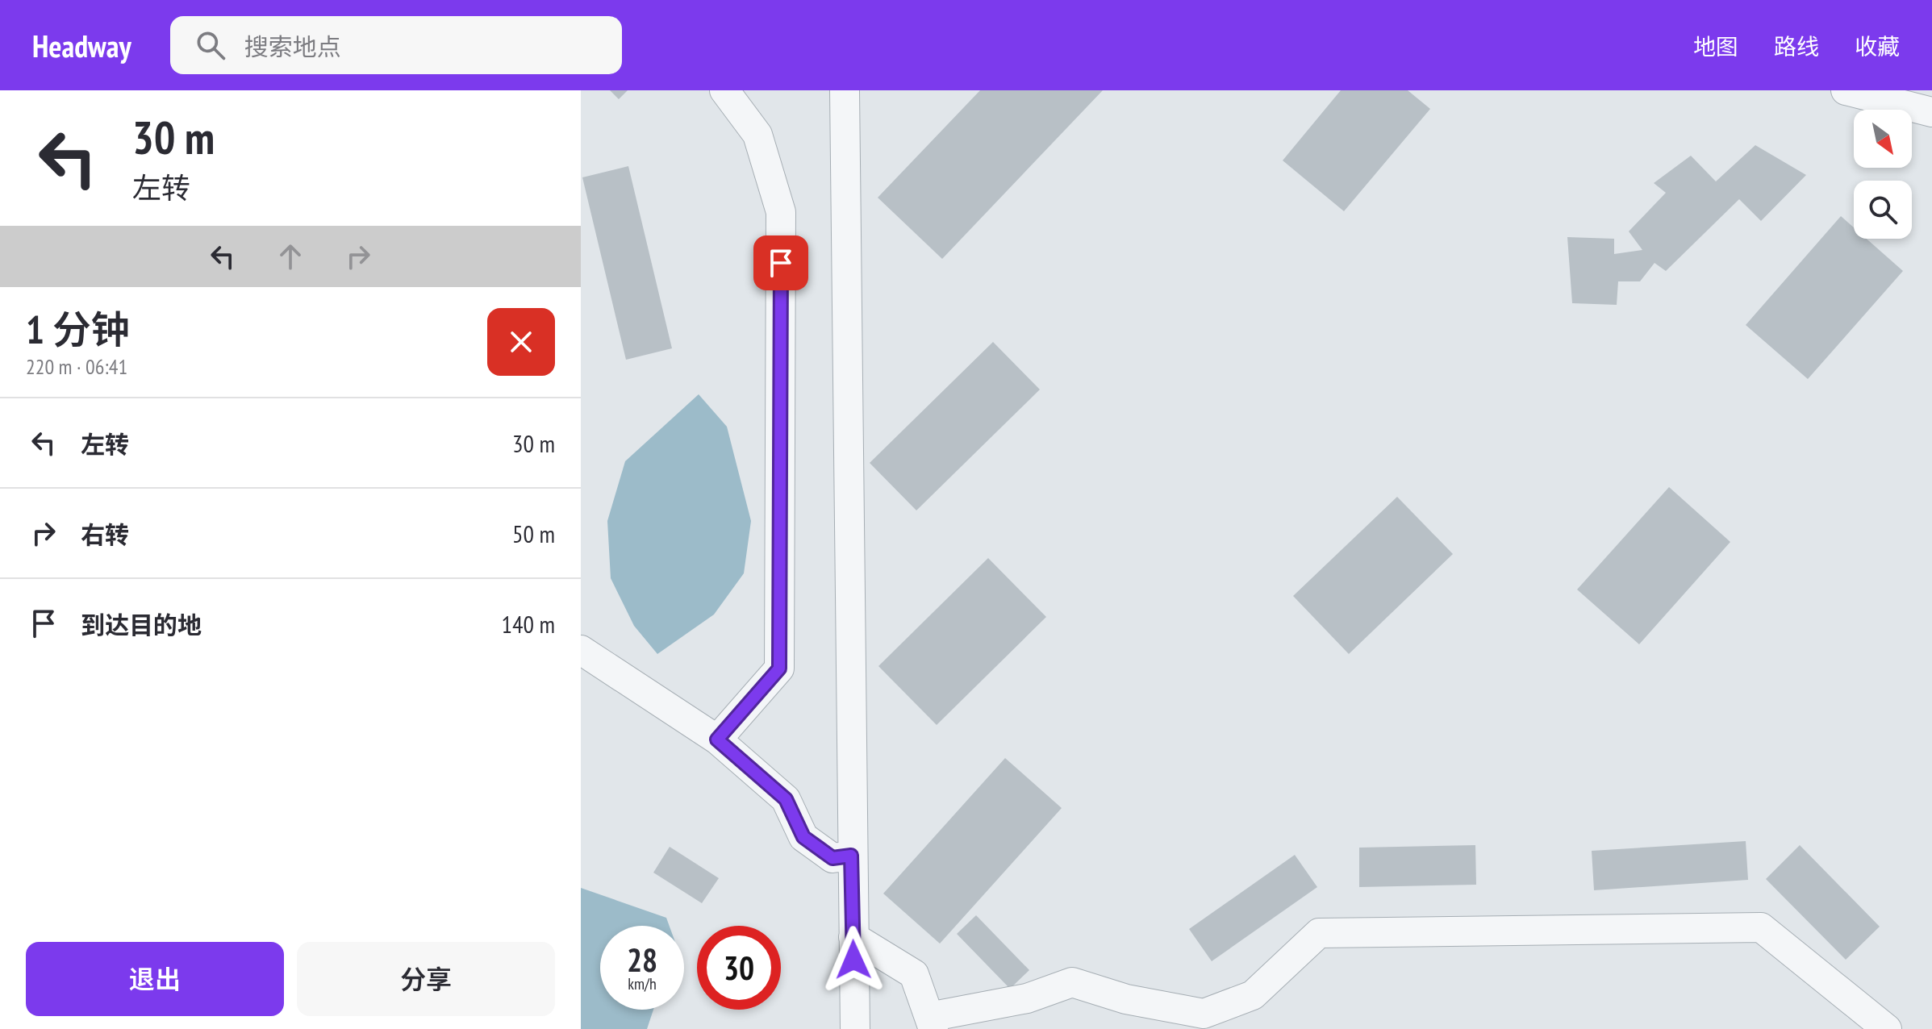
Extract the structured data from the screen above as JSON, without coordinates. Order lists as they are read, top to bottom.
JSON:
{
  "north": "bottom right",
  "page": {
    "header": "Headway",
    "search": "搜索地点",
    "nav": ["地图", "路线", "收藏"],
    "turn": ["30 m", "左转"],
    "heading": ["1 分钟", "220 m · 06:41"],
    "list": [
      {
        "name": "左转",
        "value": "30 m"
      },
      {
        "name": "右转",
        "value": "50 m"
      },
      {
        "name": "到达目的地",
        "value": "140 m"
      }
    ],
    "speed": "28 km/h",
    "limit": "30",
    "buttons": ["退出", "分享"]
  }
}
